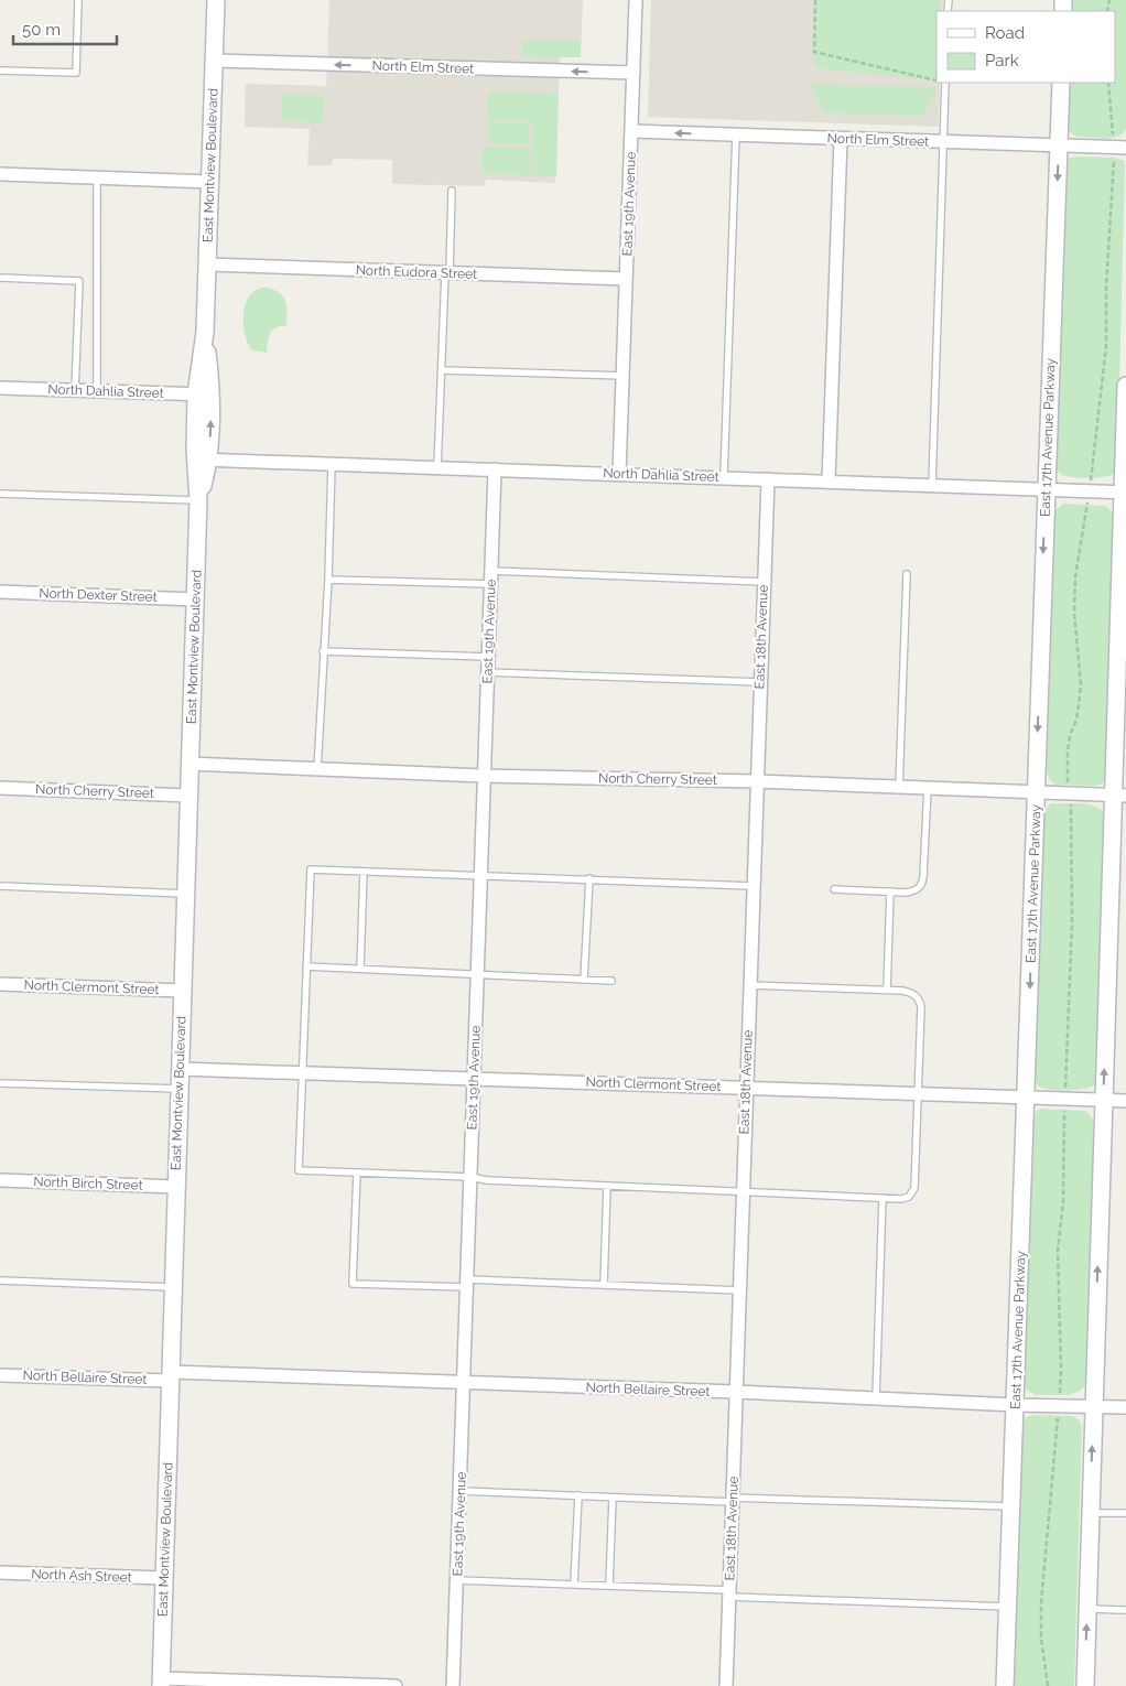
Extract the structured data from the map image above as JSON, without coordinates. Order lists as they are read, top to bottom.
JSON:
{
  "streets": {
    "main road": ["East Montview Boulevard", "East 17th Avenue Parkway"],
    "street": [
      "North Elm Street",
      "East 19th Avenue",
      "North Eudora Street",
      "North Dahlia Street",
      "North Dexter Street",
      "East 18th Avenue",
      "North Cherry Street",
      "North Clermont Street",
      "North Birch Street",
      "North Bellaire Street",
      "North Ash Street"
    ]
  },
  "crossings": [
    ["North Elm Street", "East Montview Boulevard"],
    ["North Elm Street", "East 19th Avenue"],
    ["North Elm Street", "East 17th Avenue Parkway"],
    ["East Montview Boulevard", "North Eudora Street"],
    ["East Montview Boulevard", "North Dahlia Street"],
    ["East Montview Boulevard", "North Dexter Street"],
    ["East Montview Boulevard", "North Cherry Street"],
    ["East Montview Boulevard", "North Clermont Street"],
    ["East Montview Boulevard", "North Birch Street"],
    ["East Montview Boulevard", "North Bellaire Street"],
    ["East Montview Boulevard", "North Ash Street"],
    ["East 19th Avenue", "North Eudora Street"],
    ["East 19th Avenue", "North Dahlia Street"],
    ["East 19th Avenue", "North Cherry Street"],
    ["East 19th Avenue", "North Clermont Street"],
    ["East 19th Avenue", "North Bellaire Street"],
    ["North Dahlia Street", "East 17th Avenue Parkway"],
    ["North Dahlia Street", "East 18th Avenue"],
    ["East 17th Avenue Parkway", "North Cherry Street"],
    ["East 17th Avenue Parkway", "North Clermont Street"],
    ["East 17th Avenue Parkway", "North Bellaire Street"],
    ["East 18th Avenue", "North Cherry Street"],
    ["East 18th Avenue", "North Clermont Street"],
    ["East 18th Avenue", "North Bellaire Street"]
  ],
  "one_way": ["North Elm Street"],
  "legend": ["Road", "Park"],
  "scale_bar": "50 m"
}
